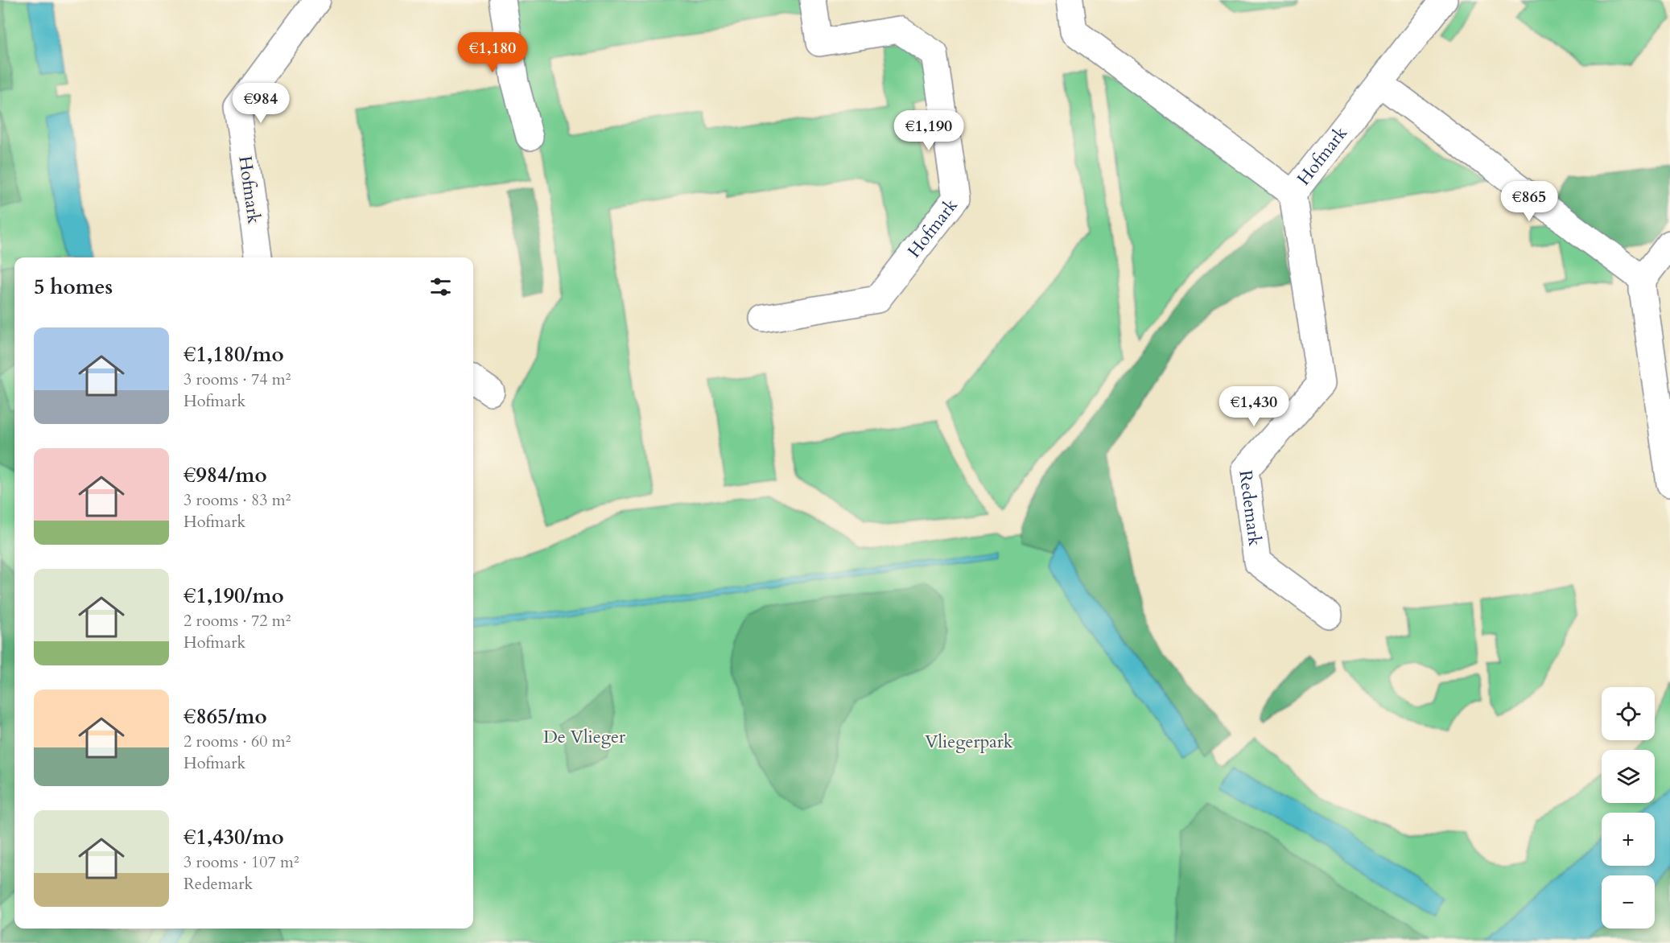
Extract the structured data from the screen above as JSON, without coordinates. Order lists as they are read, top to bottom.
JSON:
{
  "streets": {
    "street": ["Hofmark", "Redemark"]
  },
  "crossings": [
    ["Hofmark", "Redemark"]
  ],
  "parks": ["De Vlieger", "Vliegerpark"],
  "page": {
    "price": [
      "€1,180",
      "€984",
      "€1,190",
      "€865",
      "€1,430"
    ],
    "heading": "5 homes",
    "list": [
      {
        "name": "€1,180/mo",
        "note": "3 rooms · 74 m² · Hofmark"
      },
      {
        "name": "€984/mo",
        "note": "3 rooms · 83 m² · Hofmark"
      },
      {
        "name": "€1,190/mo",
        "note": "2 rooms · 72 m² · Hofmark"
      },
      {
        "name": "€865/mo",
        "note": "2 rooms · 60 m² · Hofmark"
      },
      {
        "name": "€1,430/mo",
        "note": "3 rooms · 107 m² · Redemark"
      }
    ],
    "map_buttons": ["+", "−"]
  }
}
